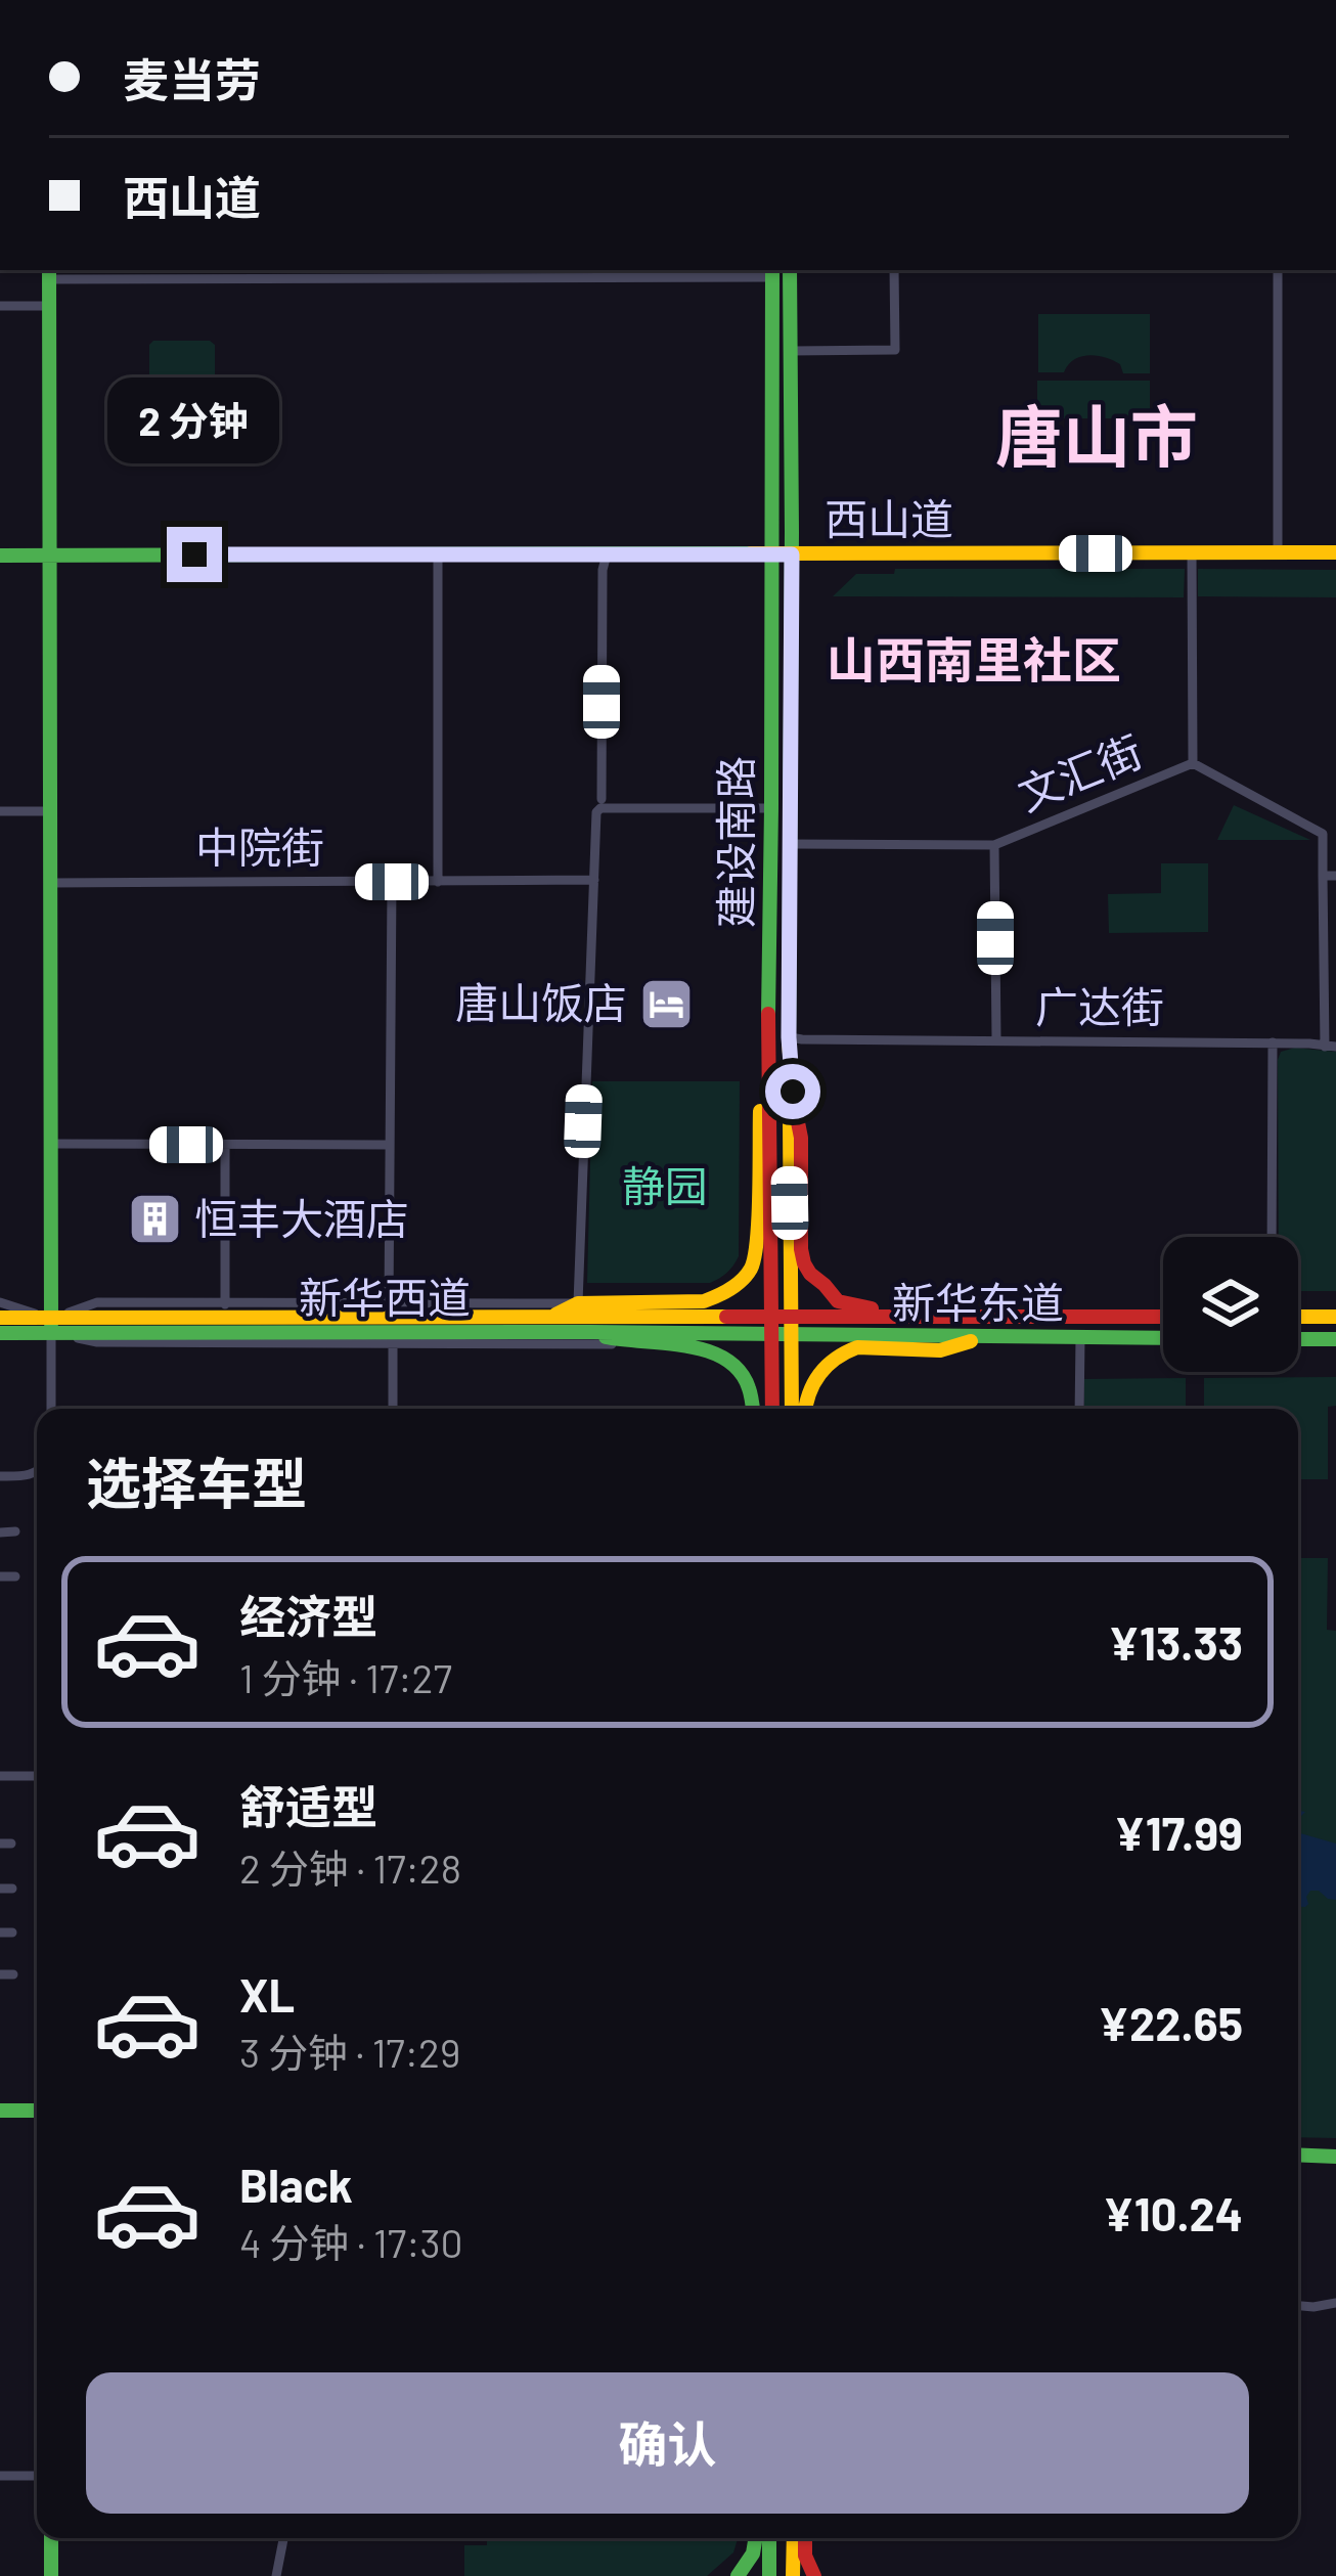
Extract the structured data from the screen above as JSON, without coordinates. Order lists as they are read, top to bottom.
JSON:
{
  "streets": {
    "main road": [
      "西山道",
      "建设南路",
      "新华西道",
      "新华东道"
    ],
    "street": ["文汇街", "中院街", "广达街"]
  },
  "crossings": [
    ["西山道", "建设南路"],
    ["文汇街", "建设南路"],
    ["建设南路", "广达街"],
    ["建设南路", "新华西道"],
    ["建设南路", "新华东道"],
    ["新华西道", "新华东道"]
  ],
  "districts": ["唐山市", "山西南里社区"],
  "parks": ["静园"],
  "places": {
    "hotel": ["唐山饭店"],
    "building": ["恒丰大酒店"]
  },
  "page": {
    "banner": ["麦当劳", "西山道"],
    "bubble": "2 分钟",
    "heading": "选择车型",
    "list": [
      {
        "name": "经济型",
        "note": "1 分钟 · 17:27",
        "value": "¥13.33"
      },
      {
        "name": "舒适型",
        "note": "2 分钟 · 17:28",
        "value": "¥17.99"
      },
      {
        "name": "XL",
        "note": "3 分钟 · 17:29",
        "value": "¥22.65"
      },
      {
        "name": "Black",
        "note": "4 分钟 · 17:30",
        "value": "¥10.24"
      }
    ],
    "buttons": "确认"
  }
}
